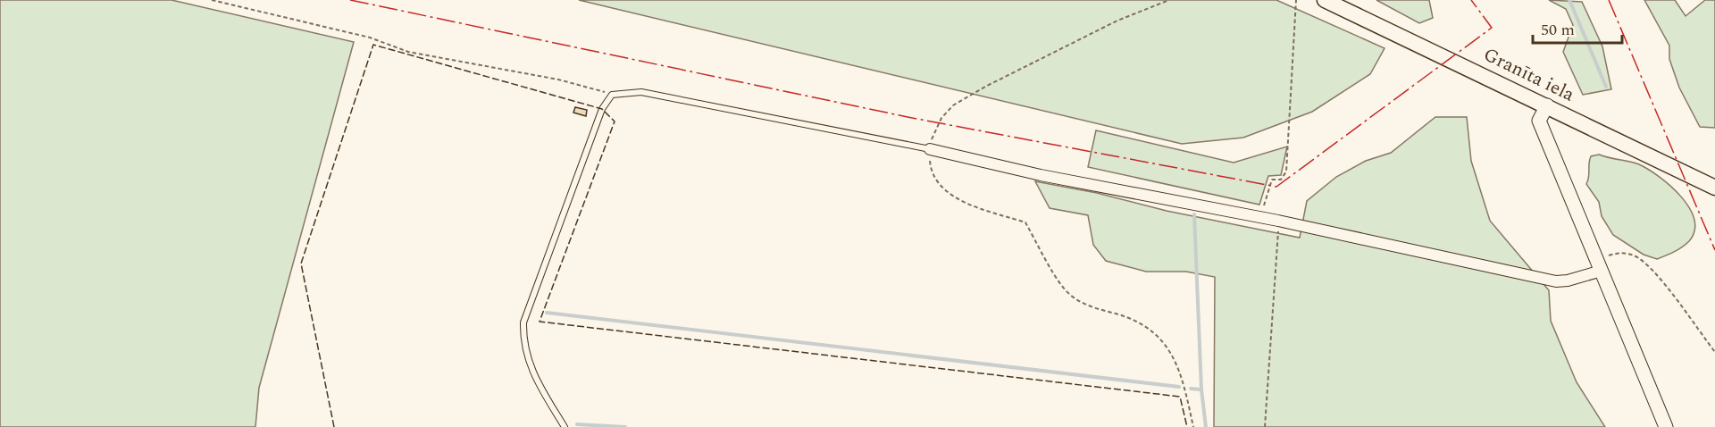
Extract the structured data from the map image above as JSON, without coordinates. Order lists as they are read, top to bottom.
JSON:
{
  "streets": {
    "main road": ["Granīta iela"]
  },
  "scale_bar": "50 m"
}
